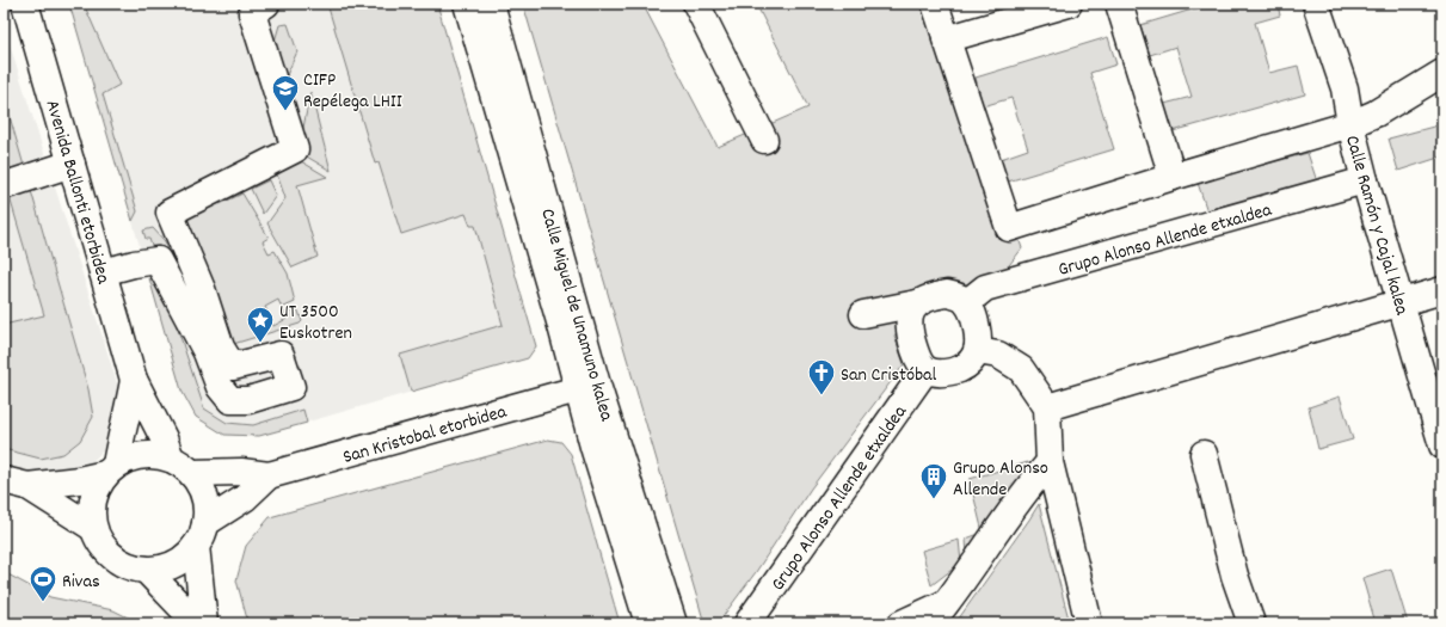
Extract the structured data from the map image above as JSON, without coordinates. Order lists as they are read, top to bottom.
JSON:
{
  "streets": {
    "street": [
      "Avenida Ballonti etorbidea",
      "Calle Ramón y Cajal kalea",
      "Grupo Alonso Allende etxaldea",
      "Calle Miguel de Unamuno kalea",
      "San Kristobal etorbidea"
    ]
  },
  "crossings": [
    ["Avenida Ballonti etorbidea", "San Kristobal etorbidea"],
    ["Calle Ramón y Cajal kalea", "Grupo Alonso Allende etxaldea"],
    ["Calle Miguel de Unamuno kalea", "San Kristobal etorbidea"]
  ],
  "places": {
    "school or university": ["CIFP Repélega LHII"],
    "place": ["UT 3500 Euskotren"],
    "church": ["San Cristóbal"],
    "building": ["Grupo Alonso Allende"],
    "sports": ["Rivas"]
  }
}
